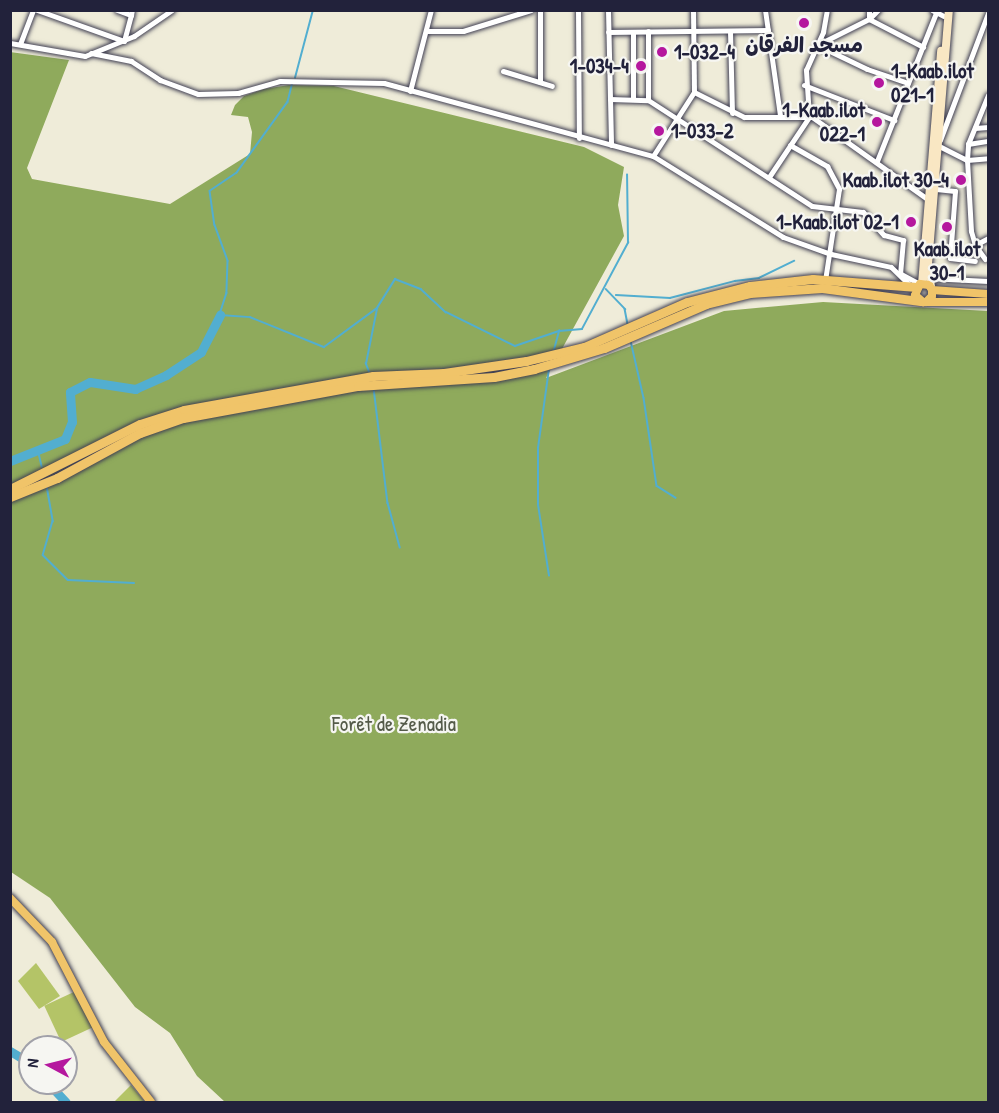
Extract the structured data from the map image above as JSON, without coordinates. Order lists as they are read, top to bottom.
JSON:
{
  "parks": ["Forêt de Zenadia"],
  "places": [
    "مسجد الفرقان",
    "1-032-4",
    "1-034-4",
    "1-Kaab.ilot 021-1",
    "1-Kaab.ilot 022-1",
    "1-033-2",
    "Kaab.ilot 30-4",
    "1-Kaab.ilot 02-1",
    "Kaab.ilot 30-1"
  ],
  "north": "left"
}
